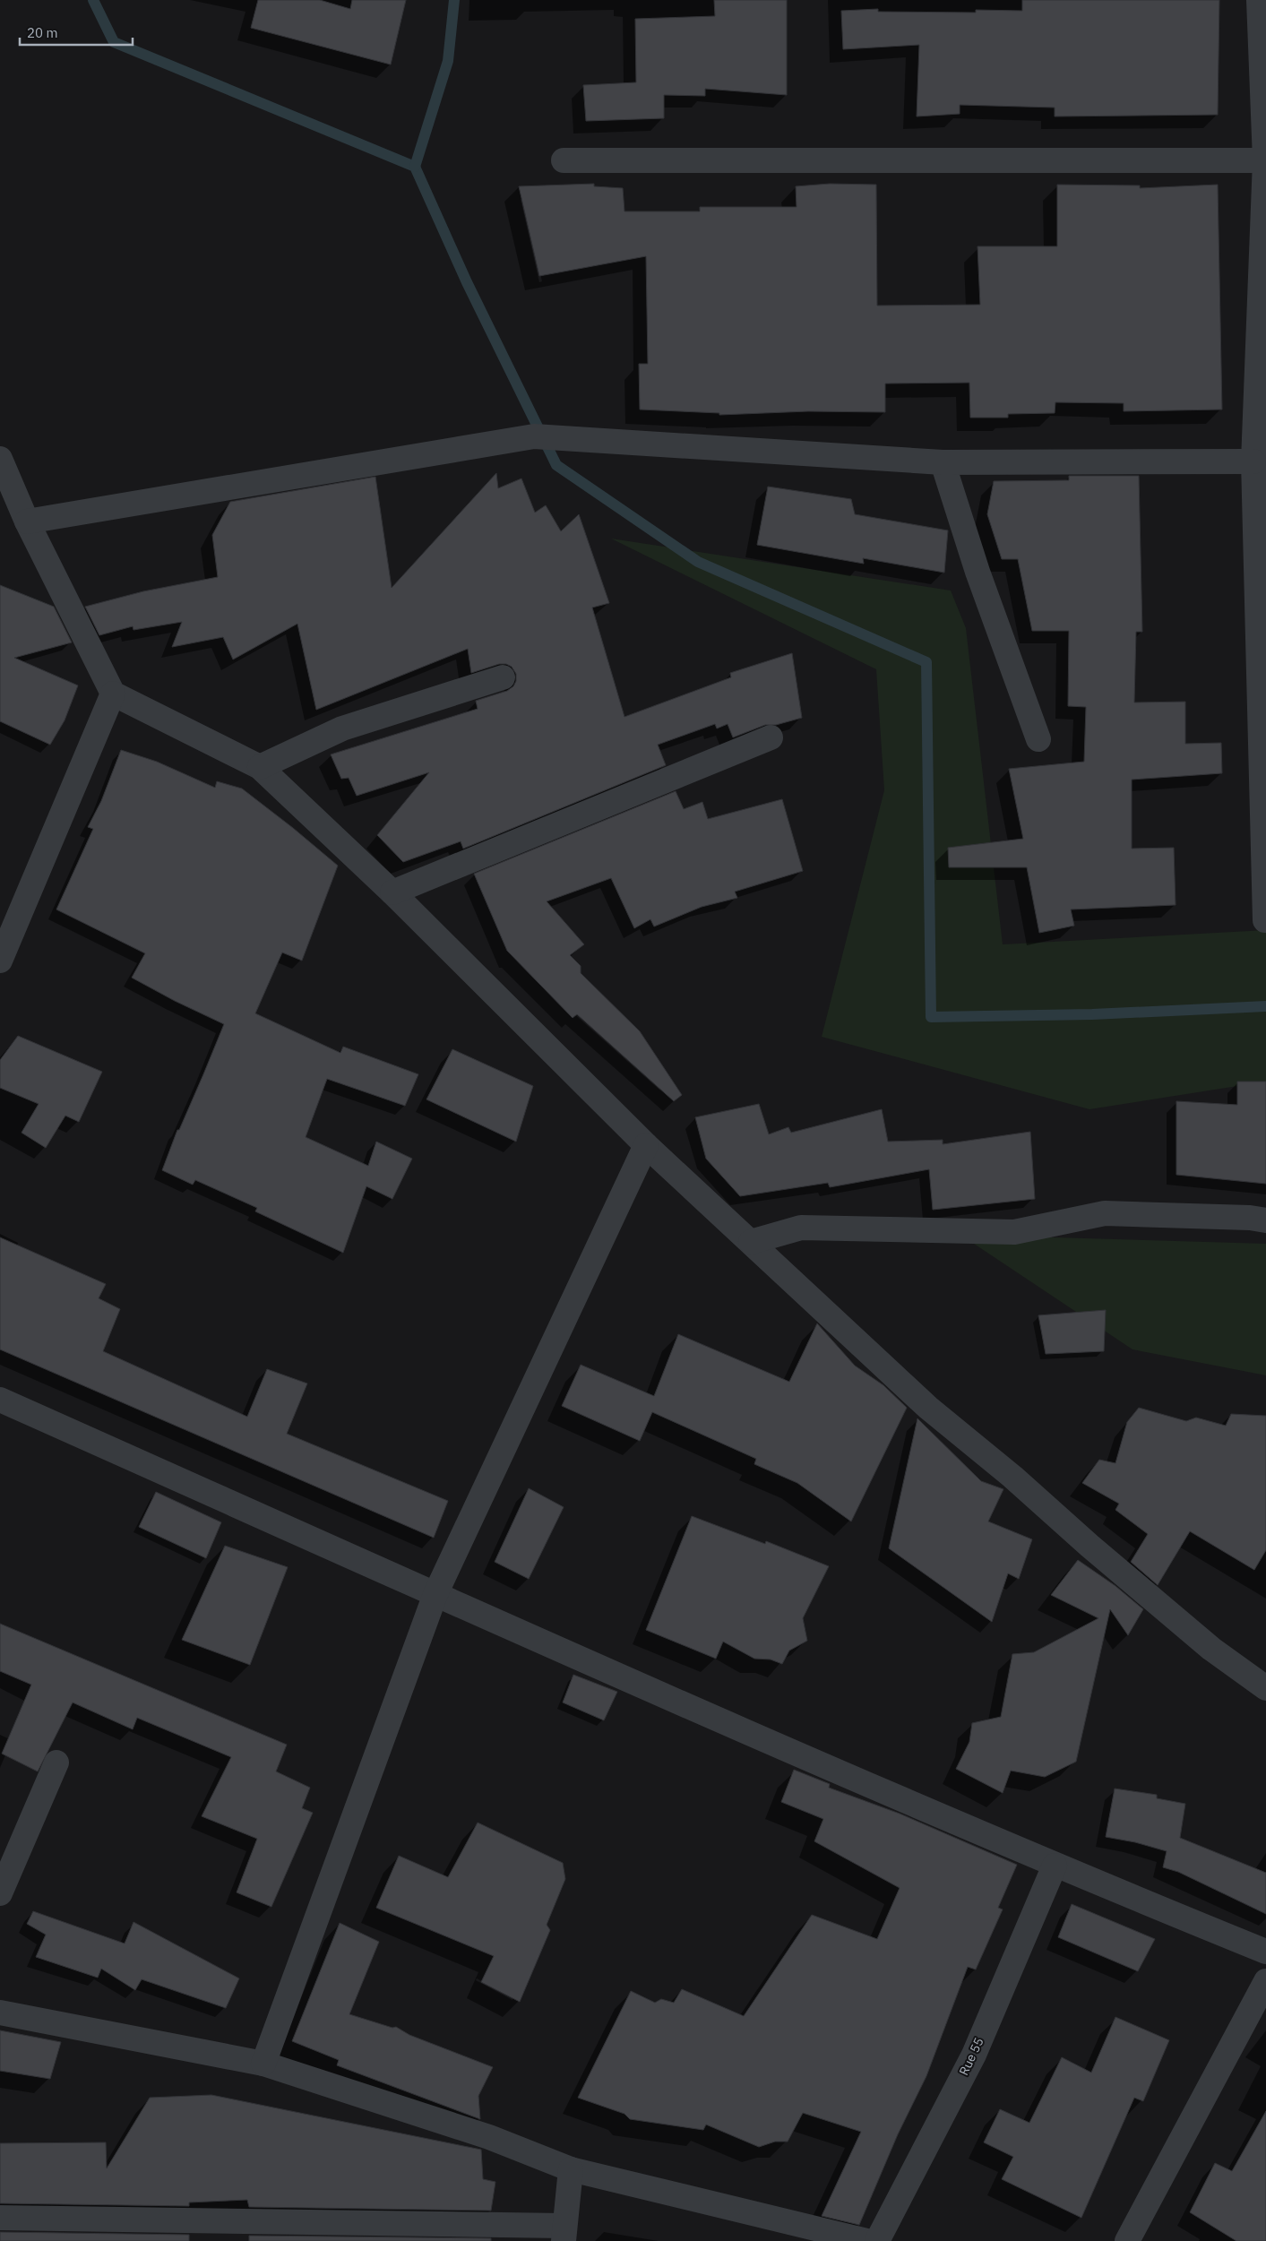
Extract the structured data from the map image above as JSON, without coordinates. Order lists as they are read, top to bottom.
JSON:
{
  "streets": {
    "street": ["Rue 55"]
  },
  "scale_bar": "20 m"
}
